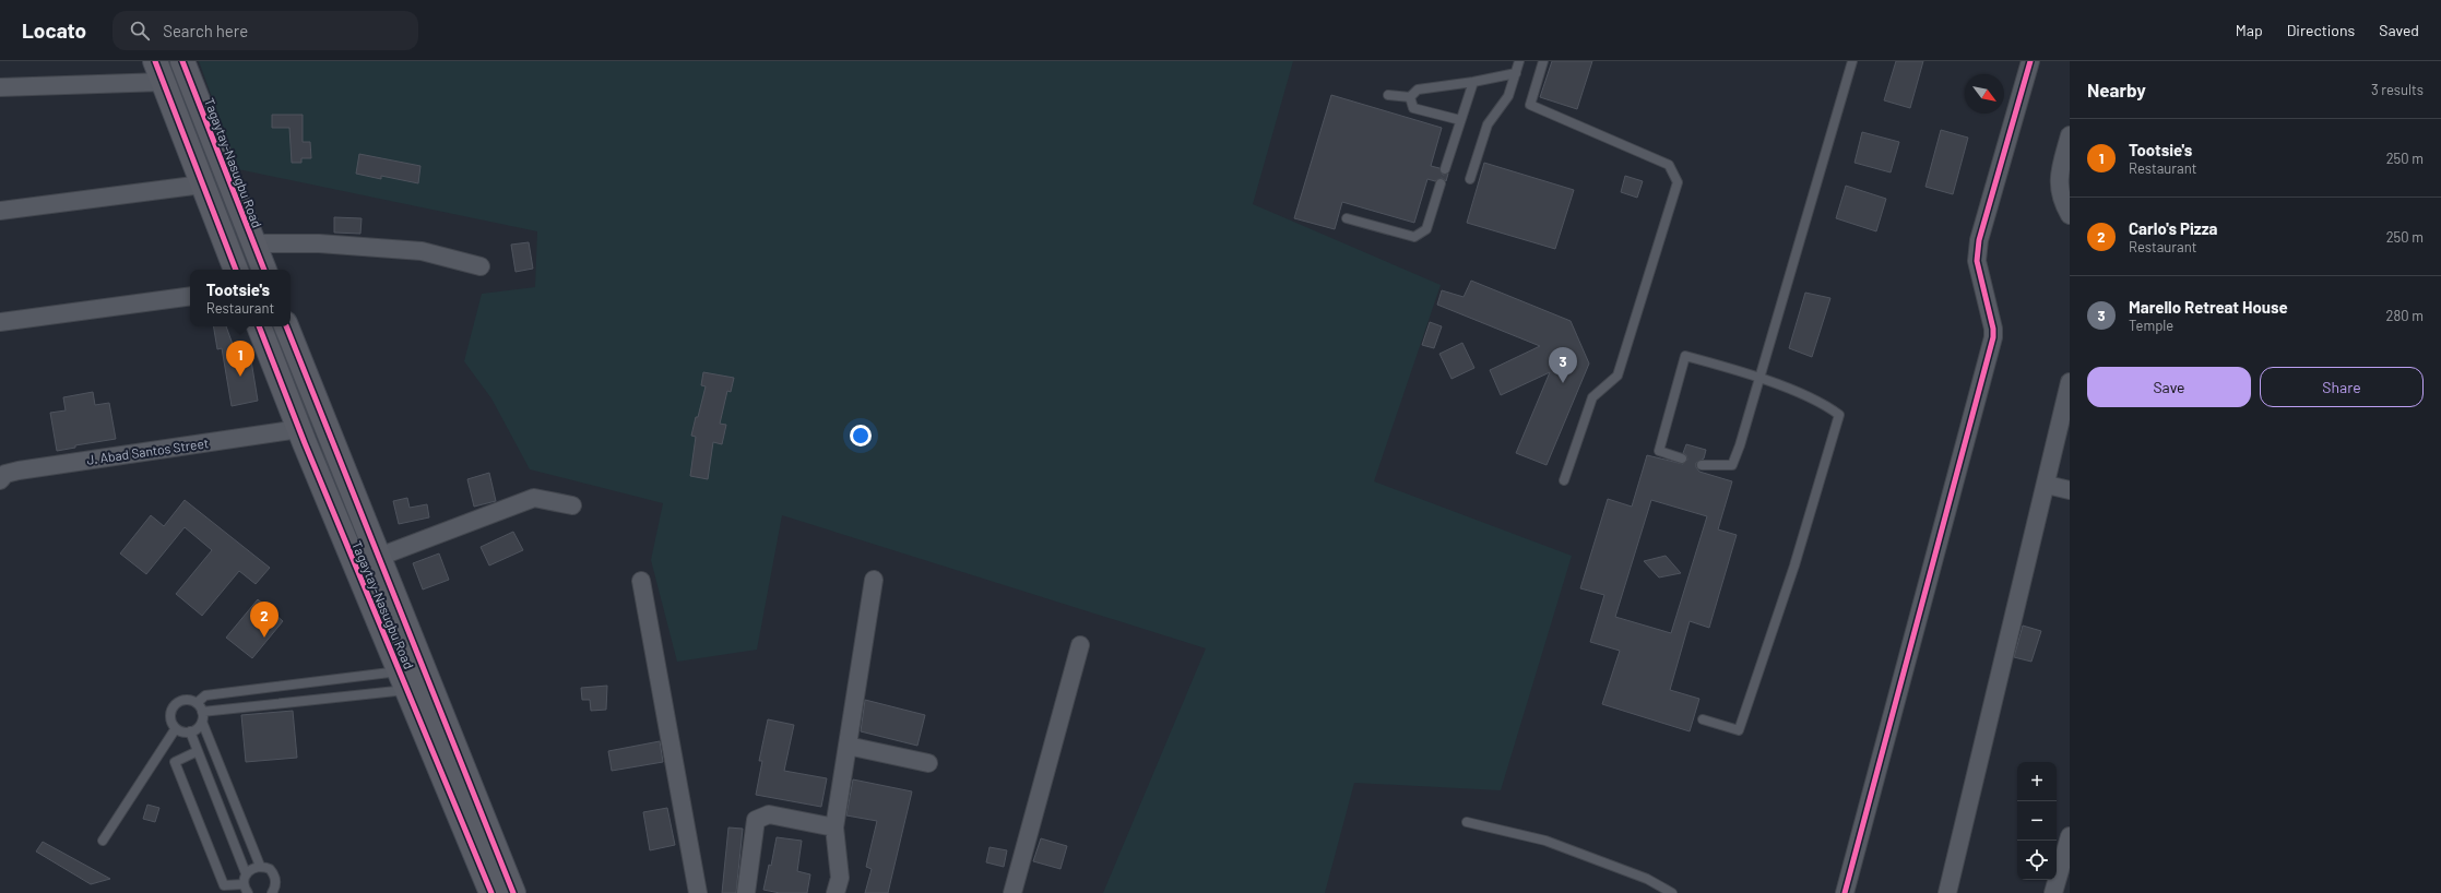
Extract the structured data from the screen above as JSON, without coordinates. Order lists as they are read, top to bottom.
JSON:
{
  "streets": {
    "main road": ["Tagaytay-Nasugbu Road"],
    "street": ["J. Abad Santos Street"]
  },
  "crossings": [
    ["Tagaytay-Nasugbu Road", "J. Abad Santos Street"]
  ],
  "north": "bottom right",
  "page": {
    "header": "Locato",
    "search": "Search here",
    "nav": ["Map", "Directions", "Saved"],
    "heading": ["Nearby", "3 results"],
    "list": [
      {
        "mark": "1",
        "name": "Tootsie's",
        "note": "Restaurant",
        "value": "250 m"
      },
      {
        "mark": "2",
        "name": "Carlo's Pizza",
        "note": "Restaurant",
        "value": "250 m"
      },
      {
        "mark": "3",
        "name": "Marello Retreat House",
        "note": "Temple",
        "value": "280 m"
      }
    ],
    "popup": ["Tootsie's", "Restaurant"],
    "pins": ["1", "3", "2"],
    "buttons": ["Save", "Share"],
    "map_buttons": ["+", "−"]
  }
}
